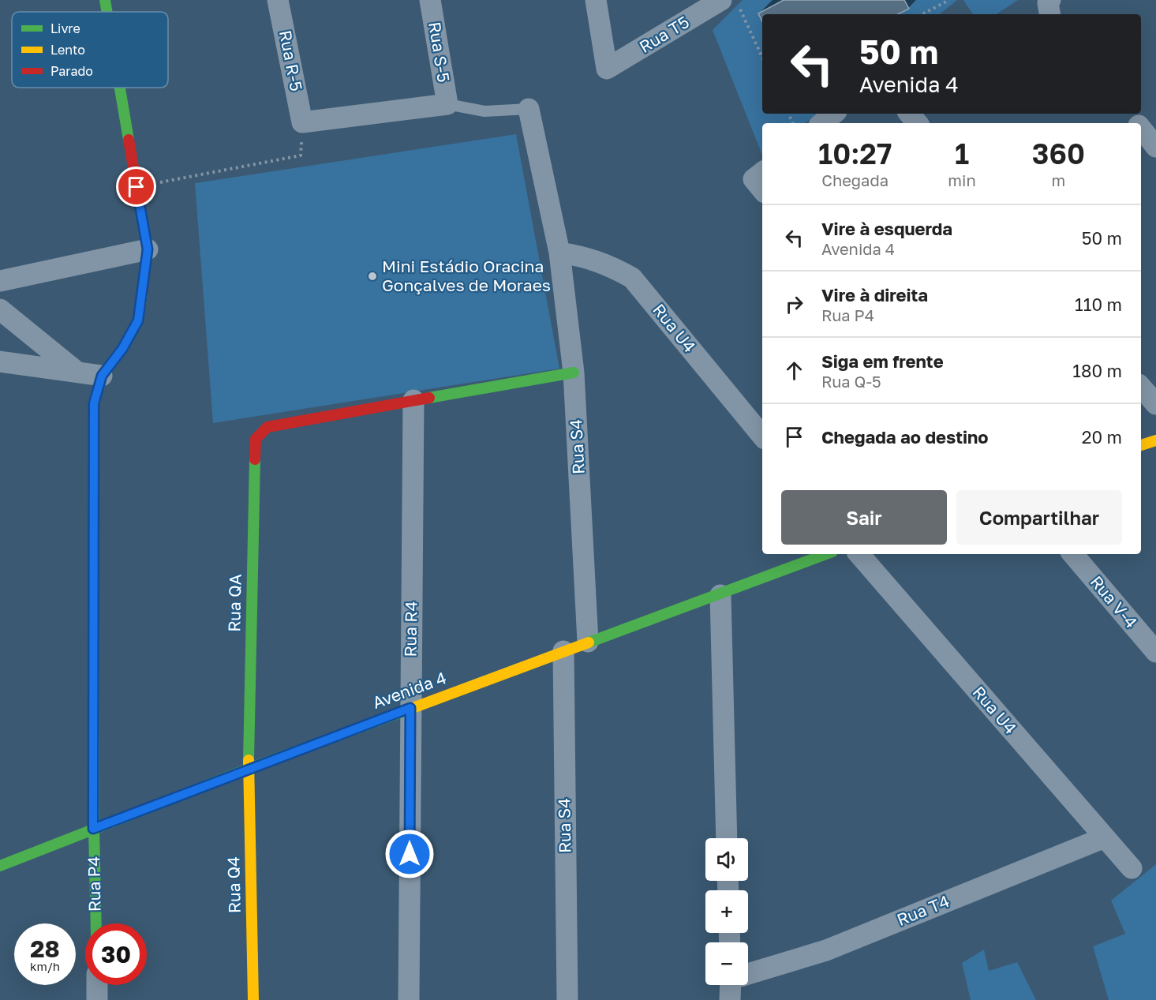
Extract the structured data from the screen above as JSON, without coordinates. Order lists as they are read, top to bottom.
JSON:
{
  "streets": {
    "street": [
      "Rua T5",
      "Rua S-5",
      "Rua R-5",
      "Rua U4",
      "Rua S4",
      "Rua V-4",
      "Rua QA",
      "Rua R4",
      "Avenida 4",
      "Rua P4",
      "Rua Q4",
      "Rua T4"
    ]
  },
  "crossings": [
    ["Rua U4", "Rua S4"],
    ["Rua U4", "Rua T4"],
    ["Rua S4", "Avenida 4"],
    ["Rua QA", "Rua R4"],
    ["Rua QA", "Avenida 4"],
    ["Rua QA", "Rua Q4"],
    ["Rua R4", "Avenida 4"],
    ["Avenida 4", "Rua P4"],
    ["Avenida 4", "Rua Q4"]
  ],
  "places": ["Mini Estádio Oracina Gonçalves de Moraes"],
  "legend": ["Livre", "Lento", "Parado"],
  "page": {
    "turn": ["50 m", "Avenida 4"],
    "eta": [
      "10:27",
      "Chegada",
      "1",
      "min",
      "360",
      "m"
    ],
    "list": [
      {
        "name": "Vire à esquerda",
        "note": "Avenida 4",
        "value": "50 m"
      },
      {
        "name": "Vire à direita",
        "note": "Rua P4",
        "value": "110 m"
      },
      {
        "name": "Siga em frente",
        "note": "Rua Q-5",
        "value": "180 m"
      },
      {
        "name": "Chegada ao destino",
        "value": "20 m"
      }
    ],
    "buttons": ["Sair", "Compartilhar"],
    "map_buttons": ["+", "−"],
    "speed": "28 km/h",
    "limit": "30"
  }
}
